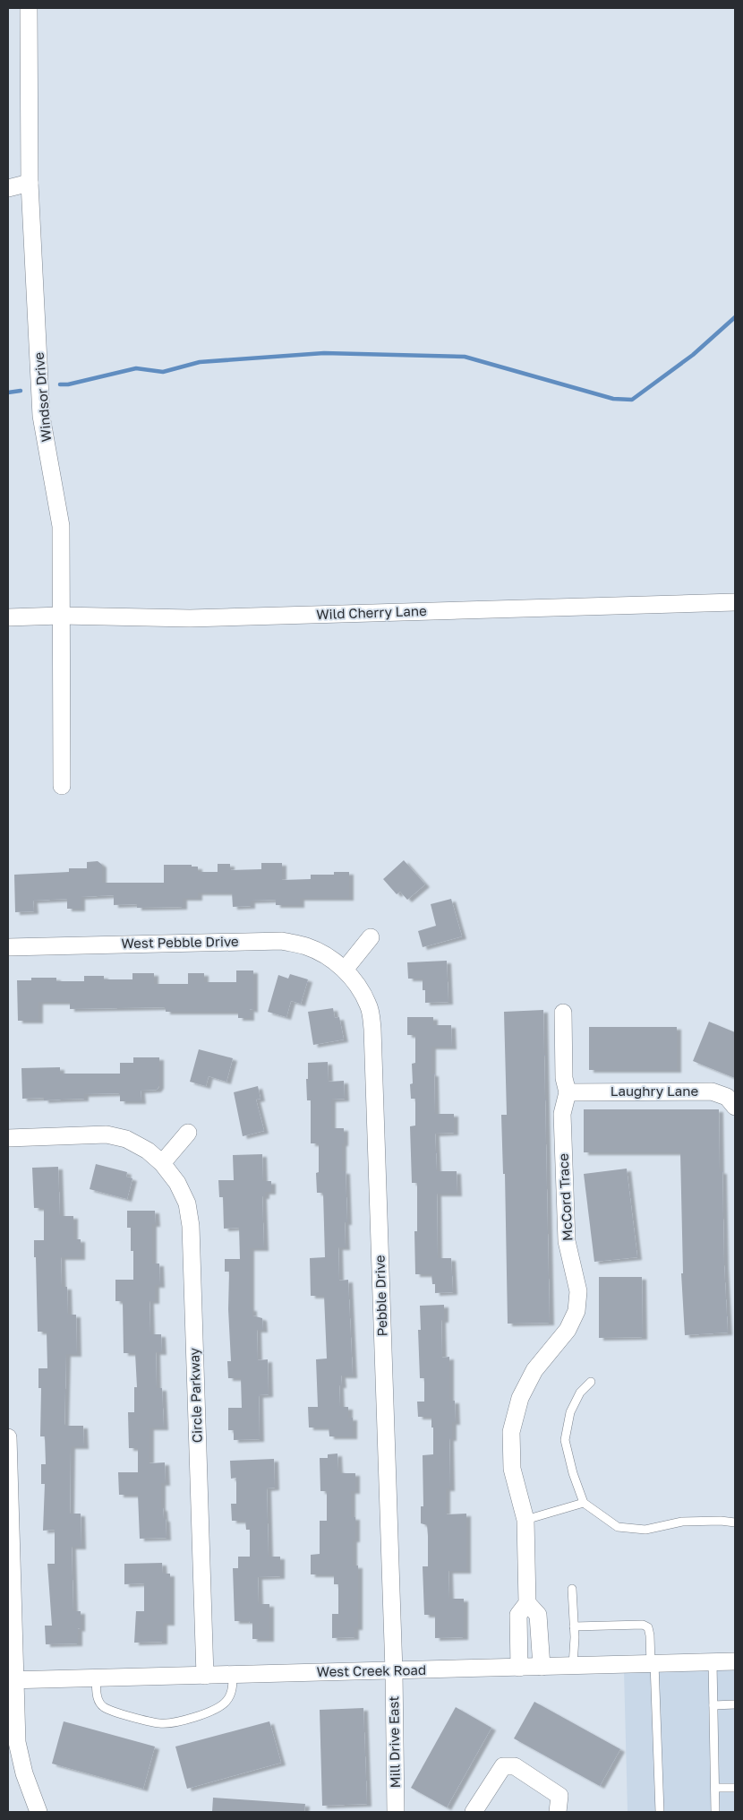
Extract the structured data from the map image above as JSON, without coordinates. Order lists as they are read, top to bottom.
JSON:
{
  "streets": {
    "street": [
      "Windsor Drive",
      "Wild Cherry Lane",
      "West Pebble Drive",
      "Laughry Lane",
      "McCord Trace",
      "Pebble Drive",
      "Circle Parkway",
      "West Creek Road",
      "Mill Drive East"
    ]
  },
  "crossings": [
    ["Windsor Drive", "Wild Cherry Lane"],
    ["West Pebble Drive", "Pebble Drive"],
    ["Laughry Lane", "McCord Trace"],
    ["McCord Trace", "West Creek Road"],
    ["Pebble Drive", "West Creek Road"],
    ["Pebble Drive", "Mill Drive East"],
    ["Circle Parkway", "West Creek Road"],
    ["West Creek Road", "Mill Drive East"]
  ]
}
